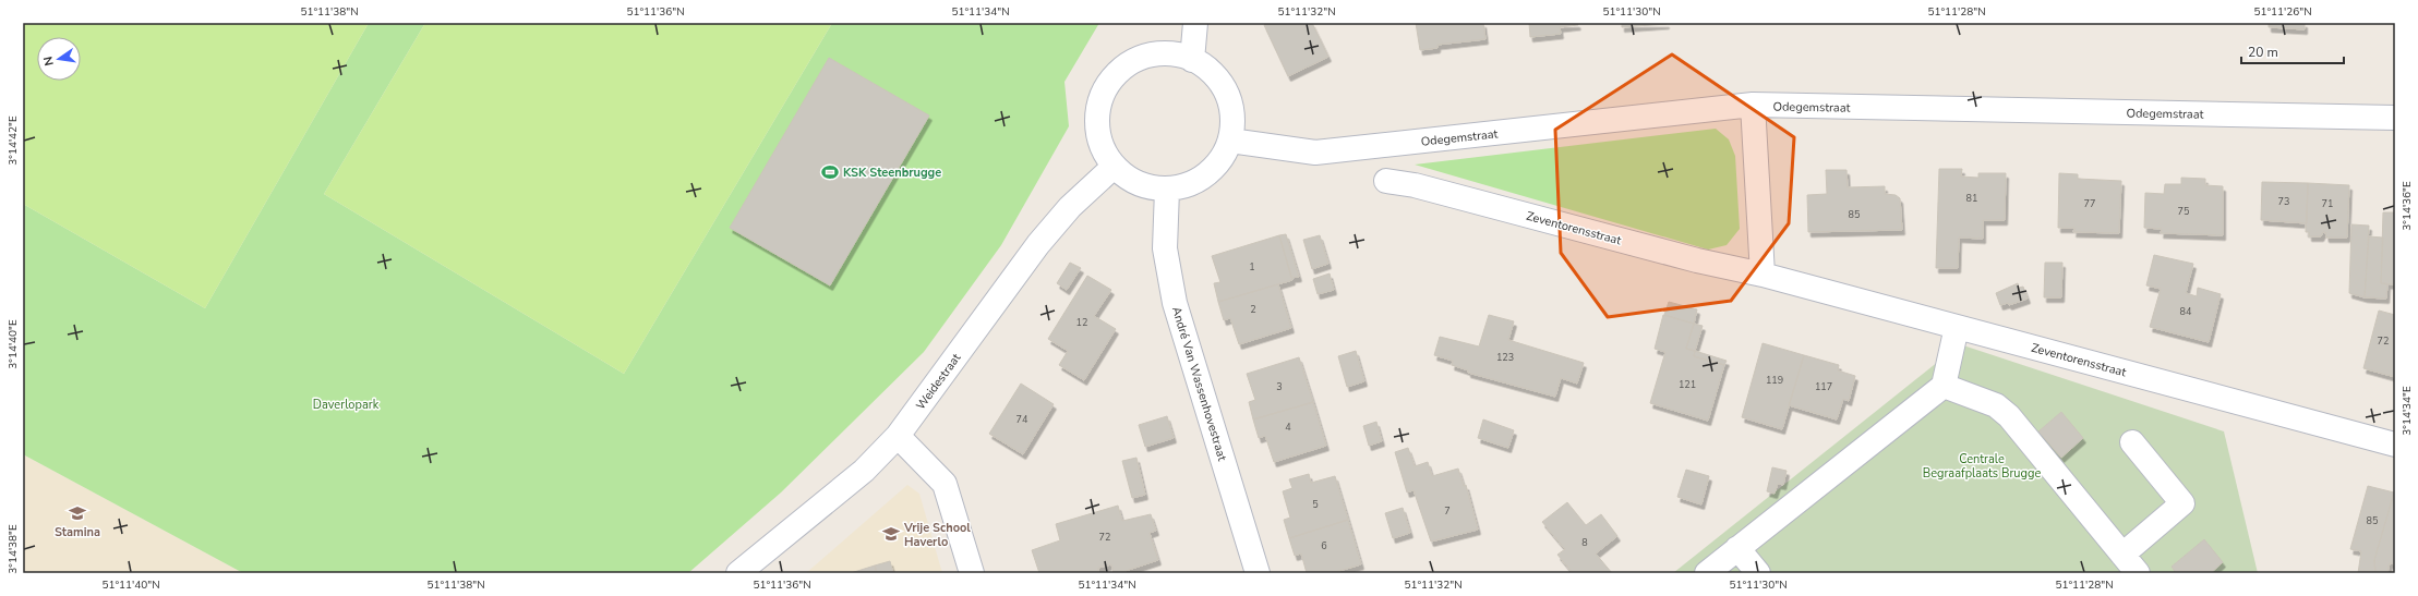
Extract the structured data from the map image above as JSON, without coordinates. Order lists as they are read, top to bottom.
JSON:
{
  "streets": {
    "street": [
      "Odegemstraat",
      "Zeventorensstraat",
      "Weidestraat",
      "André Van Wassenhovestraat"
    ]
  },
  "crossings": [
    ["Odegemstraat", "Weidestraat"],
    ["Odegemstraat", "André Van Wassenhovestraat"],
    ["Weidestraat", "André Van Wassenhovestraat"]
  ],
  "parks": ["Daverlopark", "Centrale Begraafplaats Brugge"],
  "places": {
    "sports": ["KSK Steenbrugge"],
    "school or university": ["Stamina", "Vrije School Haverlo"]
  },
  "house_numbers": [
    "81",
    "73",
    "77",
    "71",
    "75",
    "85",
    "1",
    "2",
    "84",
    "12",
    "72",
    "123",
    "119",
    "121",
    "3",
    "117",
    "74",
    "4",
    "5",
    "7",
    "85",
    "72",
    "8",
    "6"
  ],
  "scale_bar": "20 m",
  "north": "left",
  "coordinates": [
    "51°11'38\"N",
    "51°11'36\"N",
    "51°11'34\"N",
    "51°11'32\"N",
    "51°11'30\"N",
    "51°11'28\"N",
    "51°11'26\"N",
    "3°14'42\"E",
    "3°14'36\"E",
    "3°14'40\"E",
    "3°14'34\"E",
    "3°14'38\"E",
    "51°11'40\"N"
  ]
}
